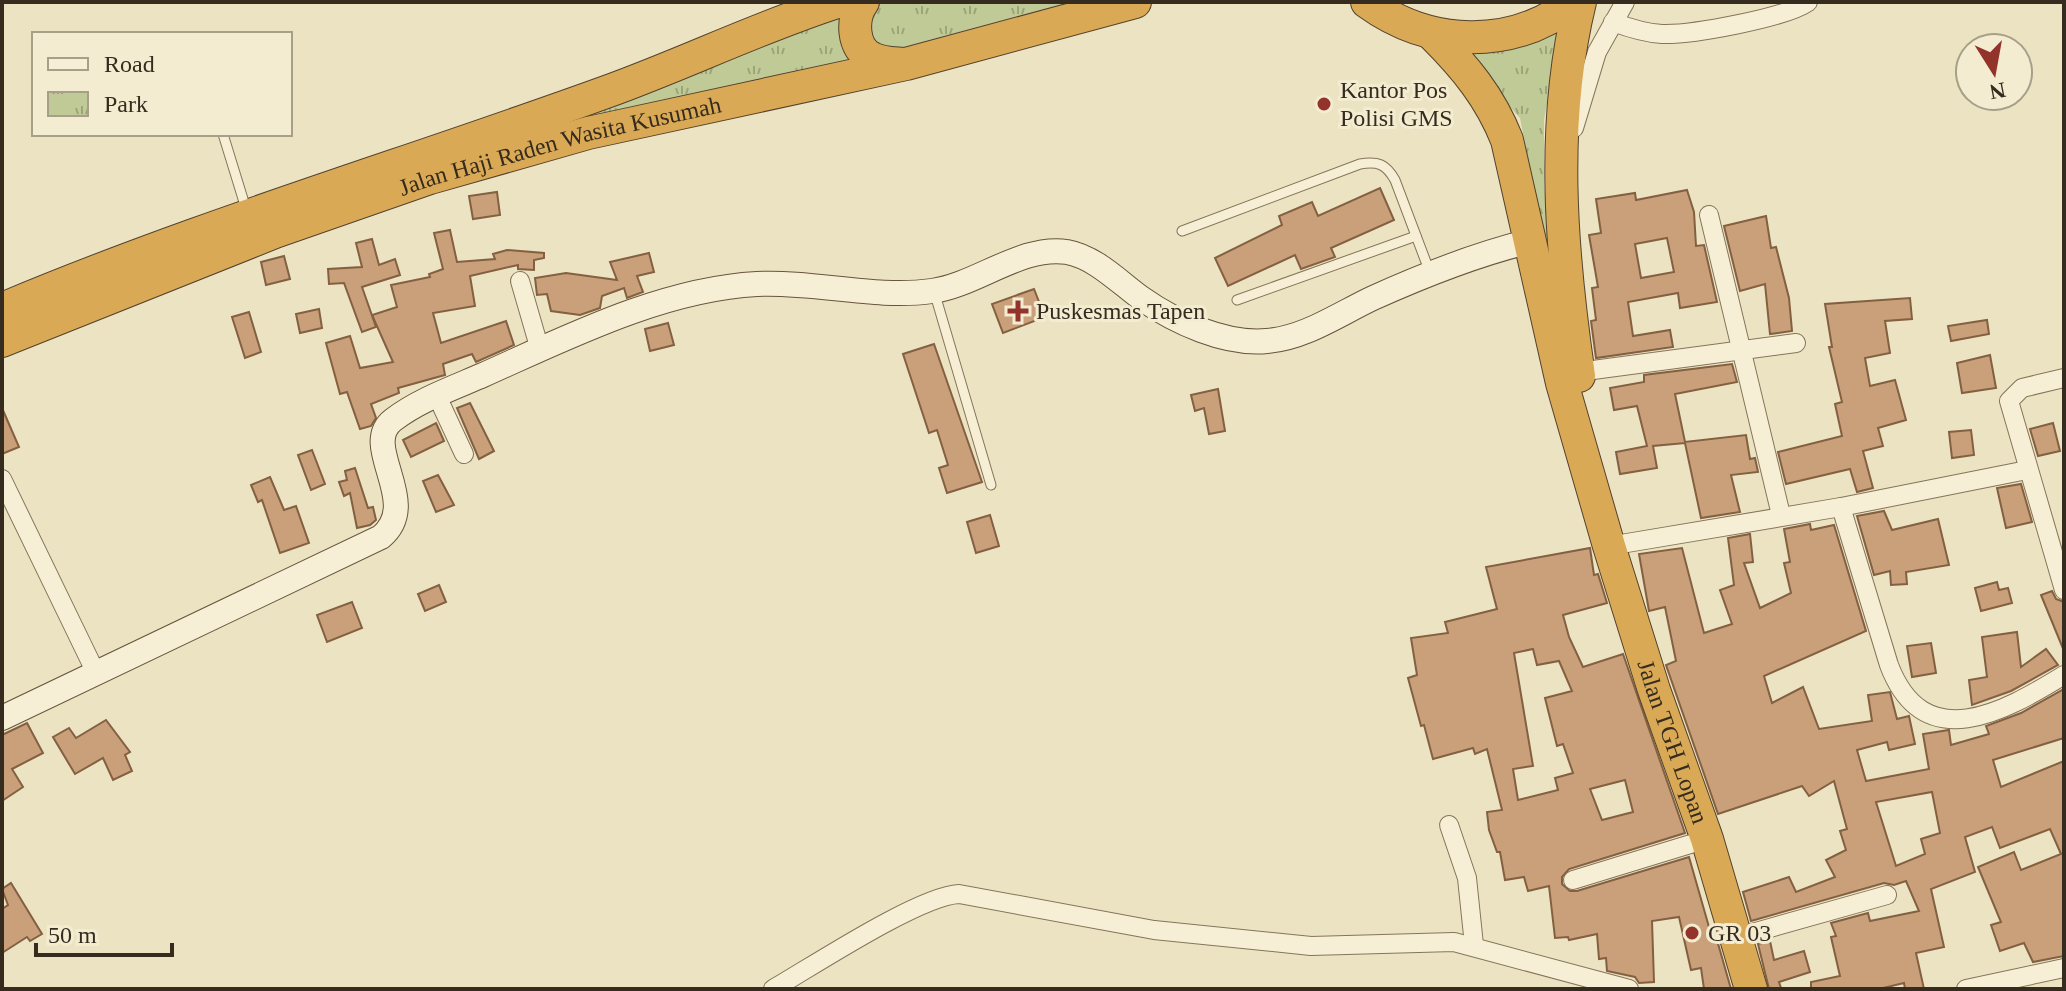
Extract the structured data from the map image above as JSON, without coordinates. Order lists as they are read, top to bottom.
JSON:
{
  "streets": {
    "highway": ["Jalan Haji Raden Wasita Kusumah", "Jalan TGH Lopan"]
  },
  "places": {
    "other": ["Kantor Pos Polisi GMS", "GR 03"],
    "health": ["Puskesmas Tapen"]
  },
  "legend": ["Road", "Park"],
  "scale_bar": "50 m",
  "north": "bottom"
}
